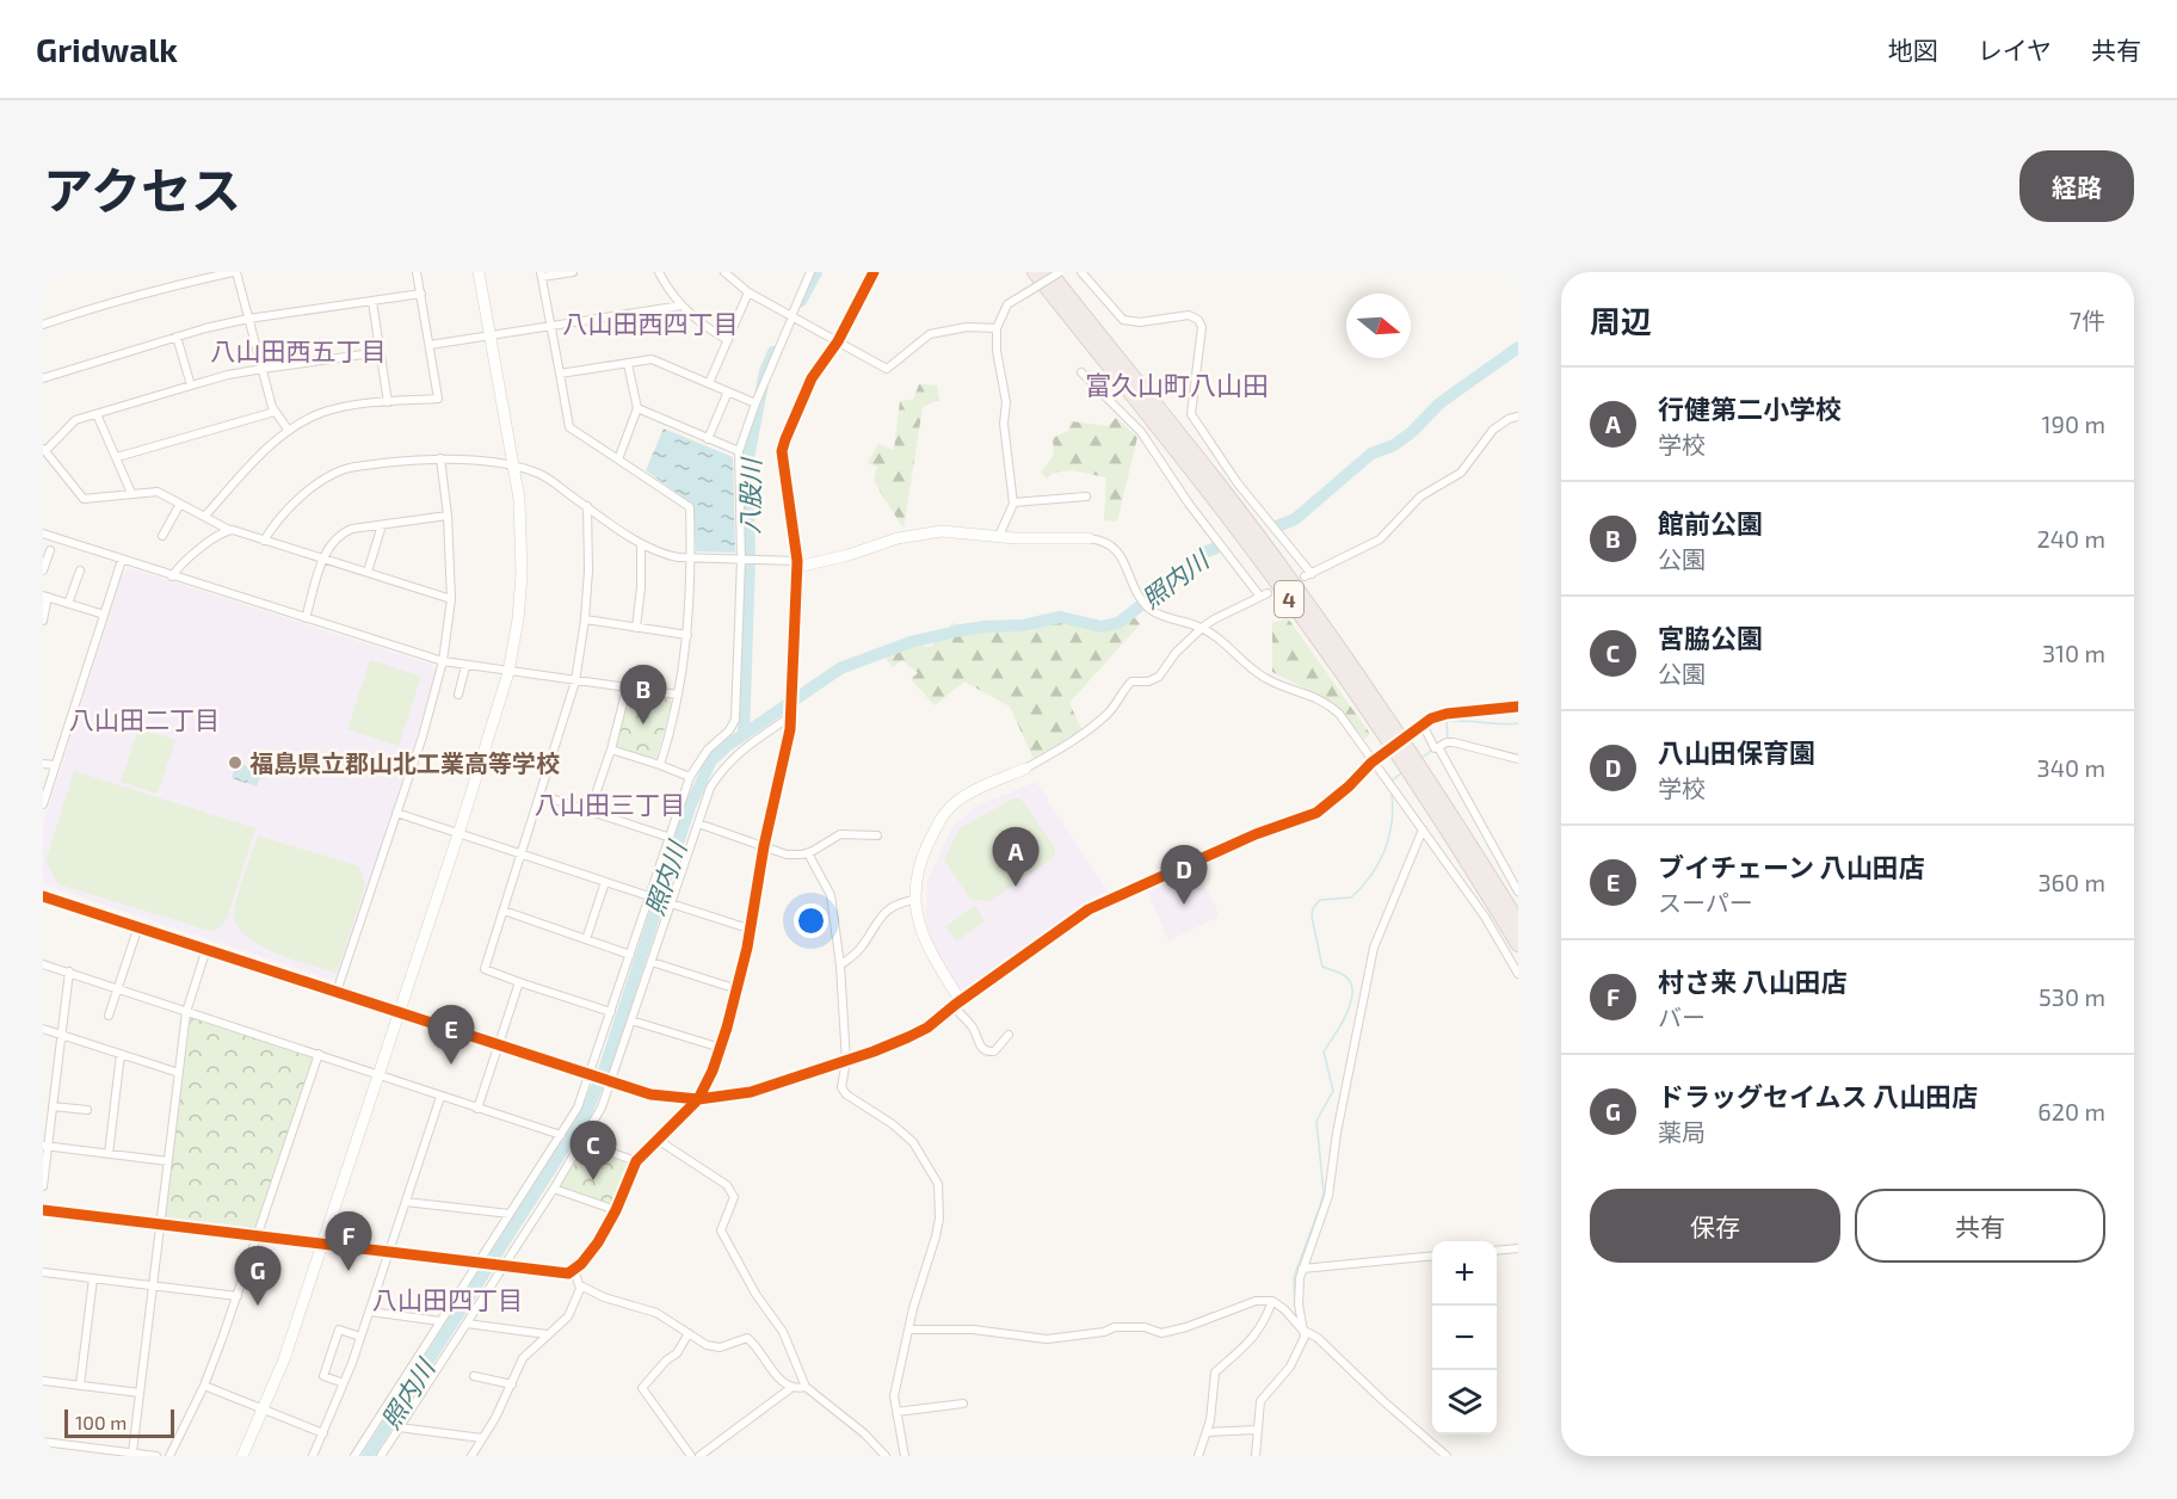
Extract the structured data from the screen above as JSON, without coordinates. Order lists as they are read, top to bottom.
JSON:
{
  "streets": {
    "highway": ["4"]
  },
  "districts": [
    "八山田西四丁目",
    "八山田西五丁目",
    "富久山町八山田",
    "八山田二丁目",
    "八山田三丁目",
    "八山田四丁目"
  ],
  "water": ["八股川", "照内川"],
  "places": ["福島県立郡山北工業高等学校"],
  "scale_bar": "100 m",
  "north": "right",
  "page": {
    "header": "Gridwalk",
    "nav": ["地図", "レイヤ", "共有"],
    "title": "アクセス",
    "buttons": [
      "経路",
      ["保存", "共有"]
    ],
    "heading": ["周辺", "7件"],
    "list": [
      {
        "mark": "A",
        "name": "行健第二小学校",
        "note": "学校",
        "value": "190 m"
      },
      {
        "mark": "B",
        "name": "館前公園",
        "note": "公園",
        "value": "240 m"
      },
      {
        "mark": "C",
        "name": "宮脇公園",
        "note": "公園",
        "value": "310 m"
      },
      {
        "mark": "D",
        "name": "八山田保育園",
        "note": "学校",
        "value": "340 m"
      },
      {
        "mark": "E",
        "name": "ブイチェーン 八山田店",
        "note": "スーパー",
        "value": "360 m"
      },
      {
        "mark": "F",
        "name": "村さ来 八山田店",
        "note": "バー",
        "value": "530 m"
      },
      {
        "mark": "G",
        "name": "ドラッグセイムス 八山田店",
        "note": "薬局",
        "value": "620 m"
      }
    ],
    "pins": [
      "B",
      "A",
      "D",
      "E",
      "C",
      "F",
      "G"
    ],
    "map_buttons": ["+", "−"],
    "scale": "100 m"
  }
}
